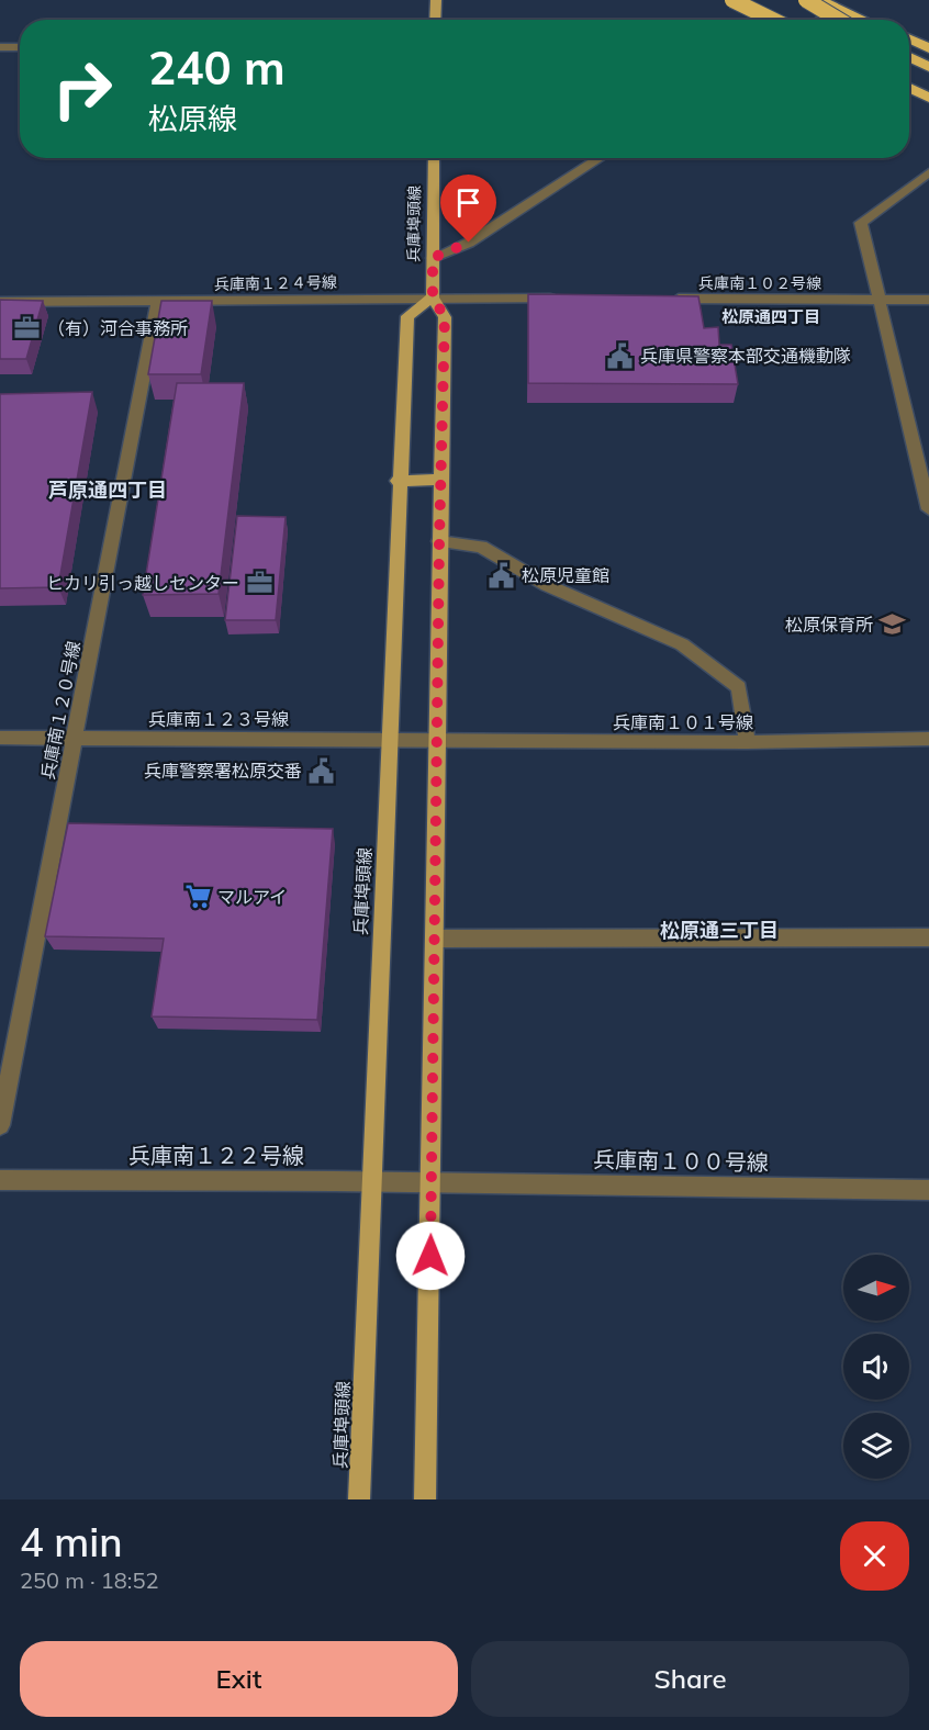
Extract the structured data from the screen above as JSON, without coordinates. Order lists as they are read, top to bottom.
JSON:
{
  "streets": {
    "main road": ["兵庫埠頭線"],
    "street": [
      "兵庫南１２４号線",
      "兵庫南１０２号線",
      "兵庫南１２０号線",
      "兵庫南１２３号線",
      "兵庫南１０１号線",
      "兵庫南１２２号線",
      "兵庫南１００号線"
    ]
  },
  "crossings": [
    ["兵庫埠頭線", "兵庫南１２４号線"],
    ["兵庫埠頭線", "兵庫南１２３号線"],
    ["兵庫埠頭線", "兵庫南１０１号線"],
    ["兵庫埠頭線", "兵庫南１２２号線"],
    ["兵庫埠頭線", "兵庫南１００号線"],
    ["兵庫南１２４号線", "兵庫南１２０号線"],
    ["兵庫南１２０号線", "兵庫南１２３号線"],
    ["兵庫南１２３号線", "兵庫南１０１号線"],
    ["兵庫南１２２号線", "兵庫南１００号線"]
  ],
  "districts": ["松原通四丁目", "芦原通四丁目", "松原通三丁目"],
  "places": {
    "office": ["（有）河合事務所", "ヒカリ引っ越しセンター"],
    "public building": ["兵庫県警察本部交通機動隊", "松原児童館", "兵庫警察署松原交番"],
    "school or university": ["松原保育所"],
    "supermarket": ["マルアイ"]
  },
  "north": "right",
  "page": {
    "turn": ["240 m", "松原線"],
    "heading": ["4 min", "250 m · 18:52"],
    "buttons": ["Exit", "Share"]
  }
}
